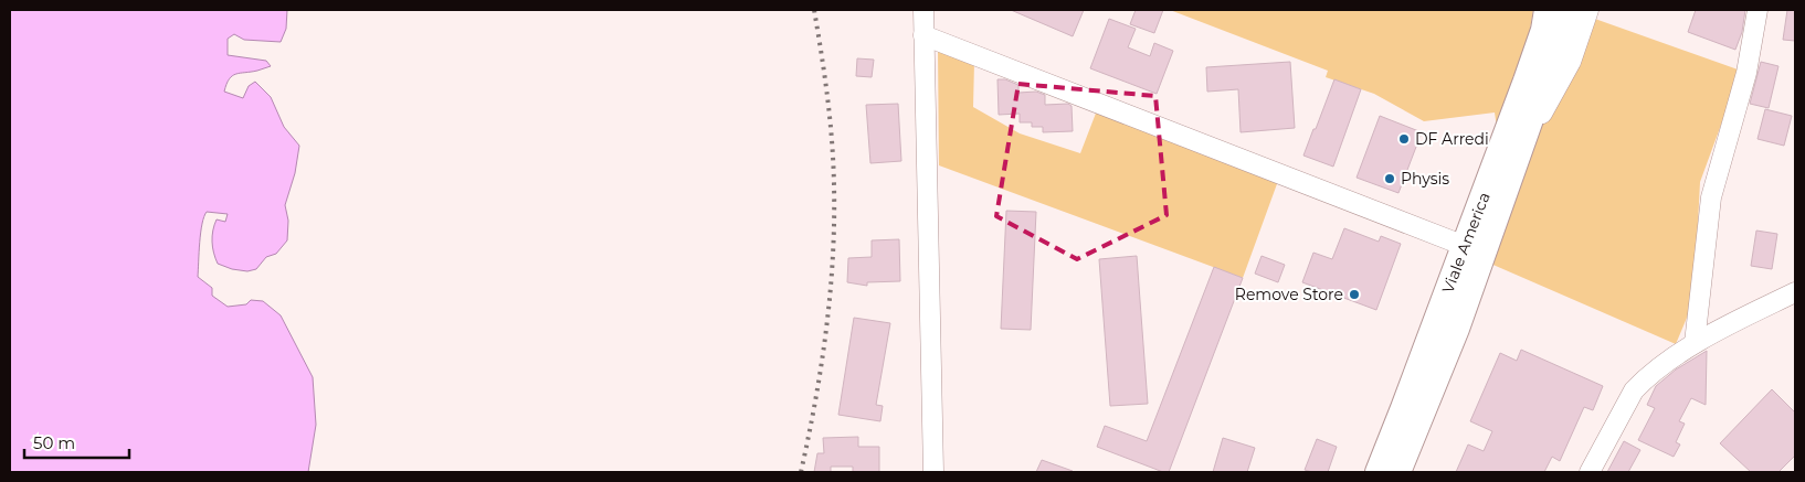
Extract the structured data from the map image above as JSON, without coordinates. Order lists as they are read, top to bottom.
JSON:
{
  "streets": {
    "main road": ["Viale America"]
  },
  "places": ["DF Arredi", "Physis", "Remove Store"],
  "scale_bar": "50 m"
}
